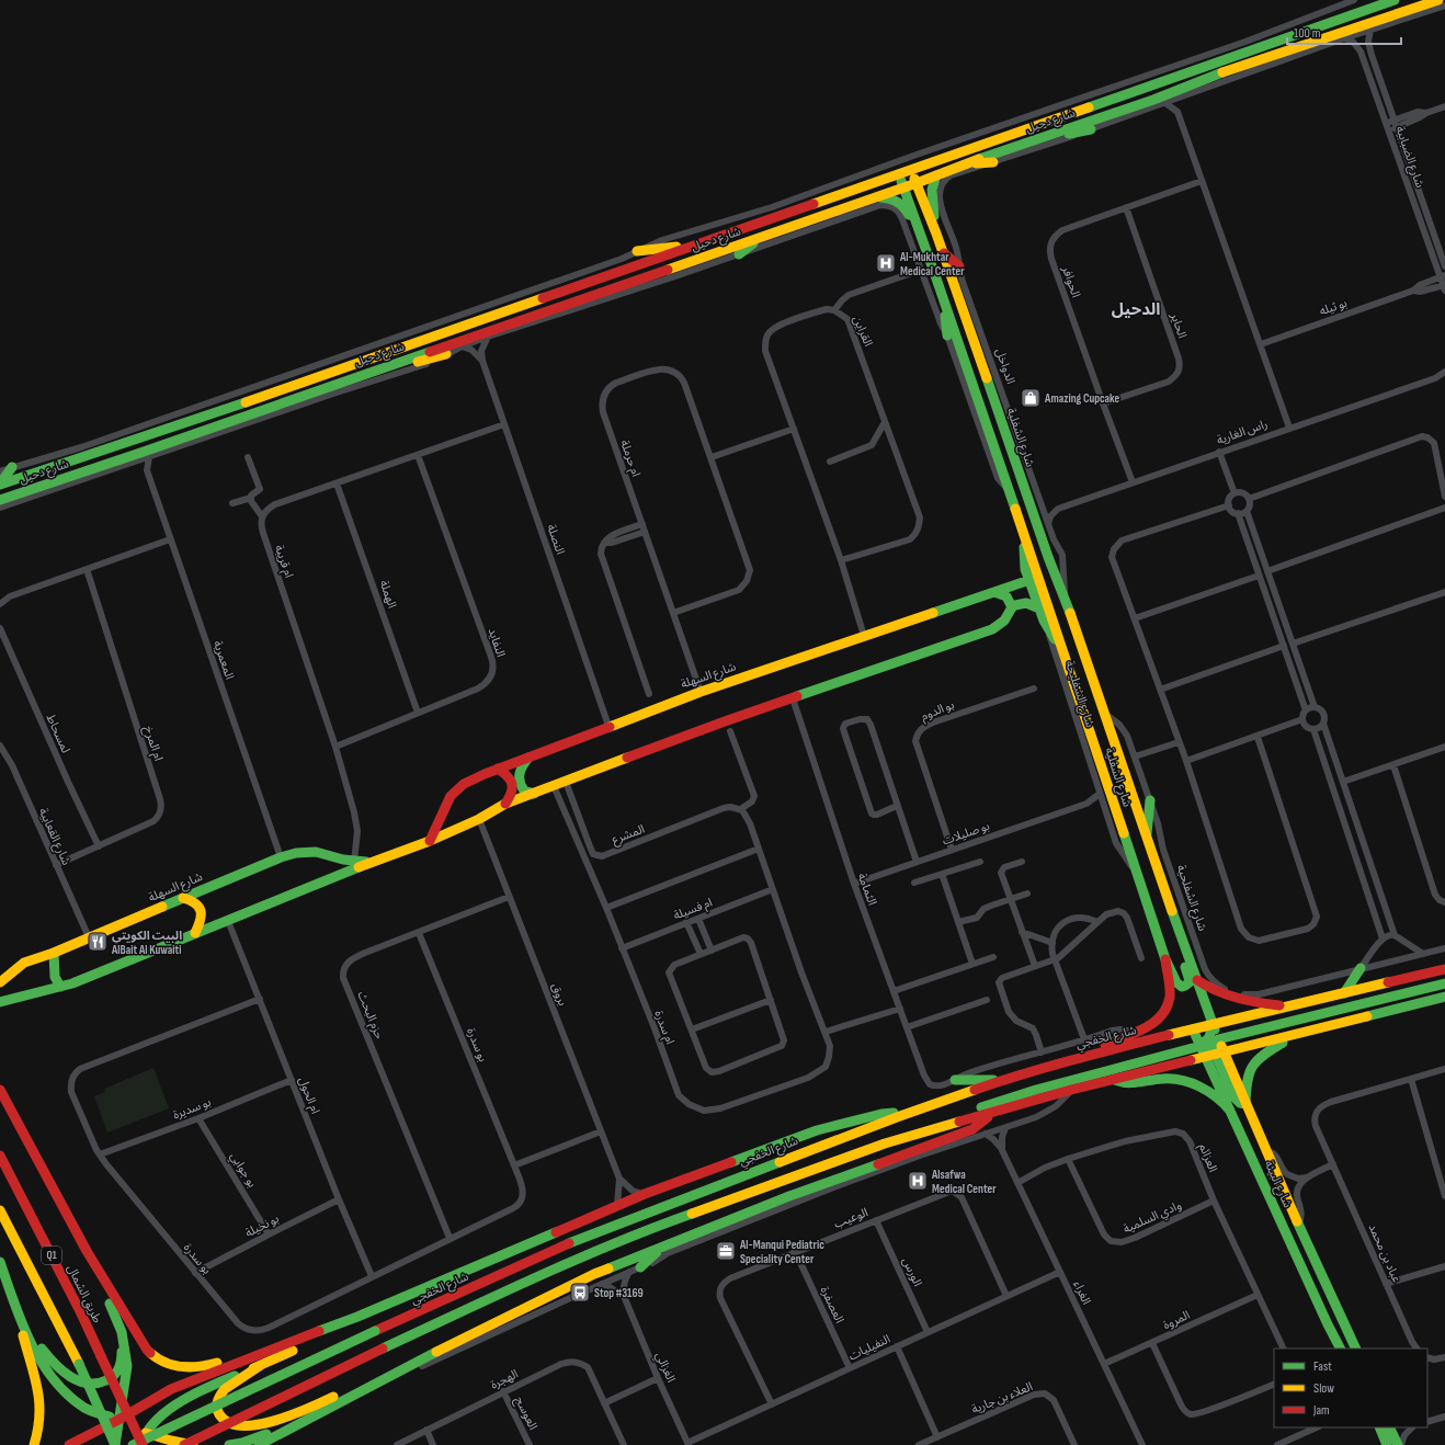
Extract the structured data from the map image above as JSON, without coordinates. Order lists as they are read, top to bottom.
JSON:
{
  "streets": {
    "main road": [
      "شارع دحيل",
      "شارع الشفلية",
      "شارع السهلة",
      "شارع الخفجي",
      "شارع البيئة",
      "Q1",
      "طريق الشمال"
    ],
    "street": [
      "شارع الضبابية",
      "الحوافر",
      "بو ثيله",
      "الحاير",
      "القراين",
      "الدواخل",
      "راس الغارية",
      "ام حرملة",
      "النصلة",
      "ام قريبة",
      "الهملة",
      "النفايد",
      "المعمرية",
      "شارع الشفليحة",
      "بو الدوم",
      "لمسحاط",
      "ام المرخ",
      "بو صليلات",
      "المشرع",
      "شارع القعابية",
      "الثمامة",
      "شارع الشفلحية",
      "ام فسيلة",
      "بروق",
      "حزم البحث",
      "ام سدرة",
      "بو سدرة",
      "ام الحول",
      "بو سديرة",
      "العزائم",
      "بو جوابي",
      "وادي السلمية",
      "الوعيب",
      "بو نخيلة",
      "عباد بن محمد",
      "الورس",
      "الغراء",
      "العصفرة",
      "المروة",
      "النفيليات",
      "الغزالي",
      "الهجرة",
      "العلاء بن جارية",
      "العوسج"
    ]
  },
  "crossings": [
    ["شارع دحيل", "شارع الضبابية"],
    ["شارع دحيل", "الدواخل"],
    ["شارع دحيل", "شارع الشفلية"],
    ["شارع دحيل", "النصلة"],
    ["شارع دحيل", "المعمرية"],
    ["شارع الضبابية", "بو ثيله"],
    ["الحوافر", "الحاير"],
    ["الحوافر", "راس الغارية"],
    ["القراين", "شارع السهلة"],
    ["الدواخل", "شارع الشفلية"],
    ["شارع الشفلية", "شارع الشفليحة"],
    ["شارع الشفلية", "بو صليلات"],
    ["شارع الشفلية", "شارع الشفلحية"],
    ["شارع الشفلية", "شارع الخفجي"],
    ["ام حرملة", "شارع السهلة"],
    ["النصلة", "شارع السهلة"],
    ["ام قريبة", "النفايد"],
    ["ام قريبة", "شارع السهلة"],
    ["الهملة", "النفايد"],
    ["المعمرية", "شارع السهلة"],
    ["شارع السهلة", "شارع القعابية"],
    ["شارع السهلة", "الثمامة"],
    ["شارع السهلة", "بروق"],
    ["شارع السهلة", "ام سدرة"],
    ["شارع السهلة", "ام الحول"],
    ["بو الدوم", "بو صليلات"],
    ["لمسحاط", "ام المرخ"],
    ["ام المرخ", "شارع القعابية"],
    ["بو صليلات", "الثمامة"],
    ["المشرع", "ام سدرة"],
    ["الثمامة", "شارع الخفجي"],
    ["ام فسيلة", "ام سدرة"],
    ["بروق", "حزم البحث"],
    ["حزم البحث", "بو سدرة"],
    ["بو سدرة", "ام الحول"],
    ["بو سدرة", "بو سديرة"],
    ["بو سدرة", "بو نخيلة"],
    ["ام الحول", "بو سديرة"],
    ["ام الحول", "بو نخيلة"],
    ["بو سديرة", "بو جوابي"],
    ["العزائم", "وادي السلمية"],
    ["العزائم", "الغراء"],
    ["العزائم", "المروة"],
    ["بو جوابي", "بو نخيلة"],
    ["الوعيب", "الورس"],
    ["الوعيب", "العصفرة"],
    ["الوعيب", "النفيليات"],
    ["الورس", "النفيليات"],
    ["الغراء", "المروة"],
    ["الغراء", "النفيليات"],
    ["العصفرة", "النفيليات"],
    ["النفيليات", "الغزالي"],
    ["الهجرة", "العوسج"]
  ],
  "districts": ["الدحيل"],
  "places": {
    "hospital": ["Al-Mukhtar Medical Center", "Alsafwa Medical Center"],
    "shop": ["Amazing Cupcake"],
    "restaurant": ["البيت الكويتي AlBait Al Kuwaiti"],
    "office": ["Al-Manqui Pediatric Speciality Center"],
    "bus stop": ["Stop #3169"]
  },
  "legend": ["Fast", "Slow", "Jam"],
  "scale_bar": "100 m"
}
